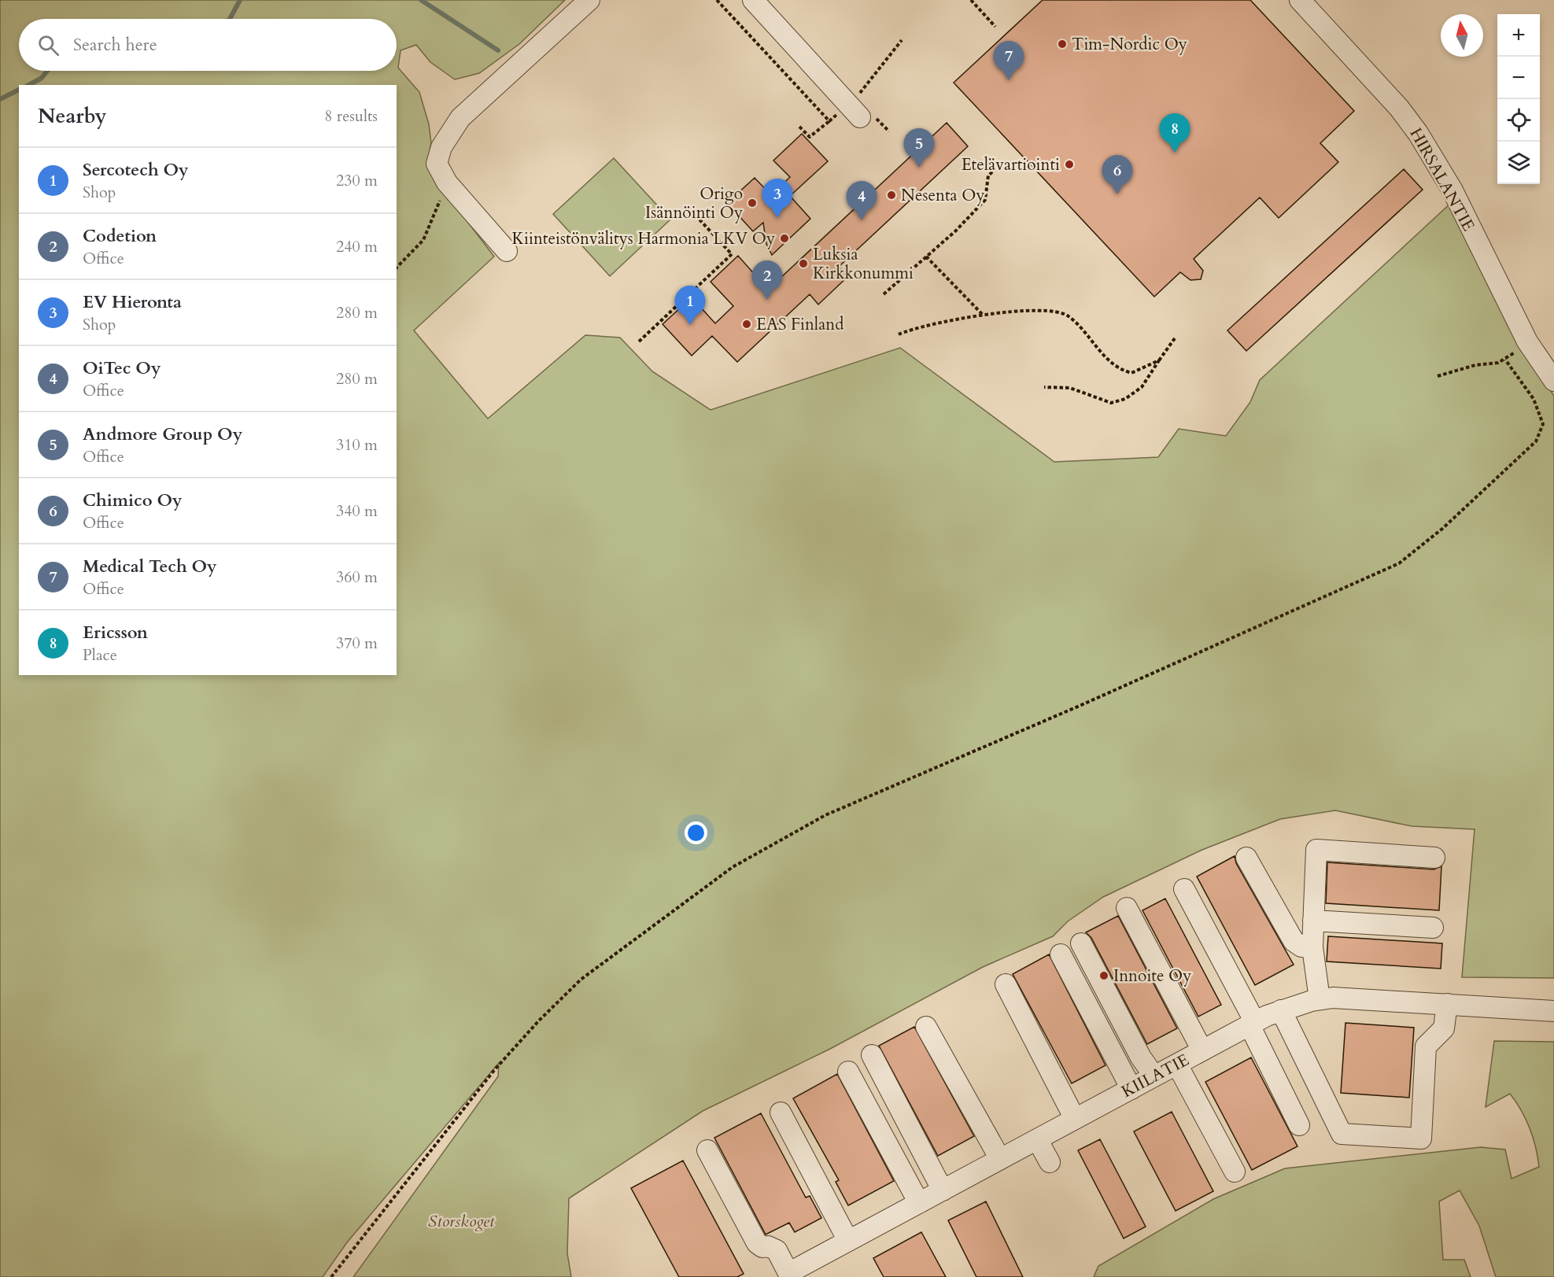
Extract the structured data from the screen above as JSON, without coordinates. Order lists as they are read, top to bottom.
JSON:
{
  "streets": {
    "street": ["HIRSALANTIE", "KIILATIE"]
  },
  "parks": ["Storskoget"],
  "places": [
    "Tim-Nordic Oy",
    "Etelävartiointi",
    "Nesenta Oy",
    "Origo Isännöinti Oy",
    "Kiinteistönvälitys Harmonia LKV Oy",
    "Luksia Kirkkonummi",
    "EAS Finland",
    "Innoite Oy"
  ],
  "north": "top",
  "page": {
    "map_buttons": ["+", "−"],
    "search": "Search here",
    "pins": [
      "7",
      "8",
      "5",
      "6",
      "3",
      "4",
      "2",
      "1"
    ],
    "heading": ["Nearby", "8 results"],
    "list": [
      {
        "mark": "1",
        "name": "Sercotech Oy",
        "note": "Shop",
        "value": "230 m"
      },
      {
        "mark": "2",
        "name": "Codetion",
        "note": "Office",
        "value": "240 m"
      },
      {
        "mark": "3",
        "name": "EV Hieronta",
        "note": "Shop",
        "value": "280 m"
      },
      {
        "mark": "4",
        "name": "OiTec Oy",
        "note": "Office",
        "value": "280 m"
      },
      {
        "mark": "5",
        "name": "Andmore Group Oy",
        "note": "Office",
        "value": "310 m"
      },
      {
        "mark": "6",
        "name": "Chimico Oy",
        "note": "Office",
        "value": "340 m"
      },
      {
        "mark": "7",
        "name": "Medical Tech Oy",
        "note": "Office",
        "value": "360 m"
      },
      {
        "mark": "8",
        "name": "Ericsson",
        "note": "Place",
        "value": "370 m"
      }
    ]
  }
}
